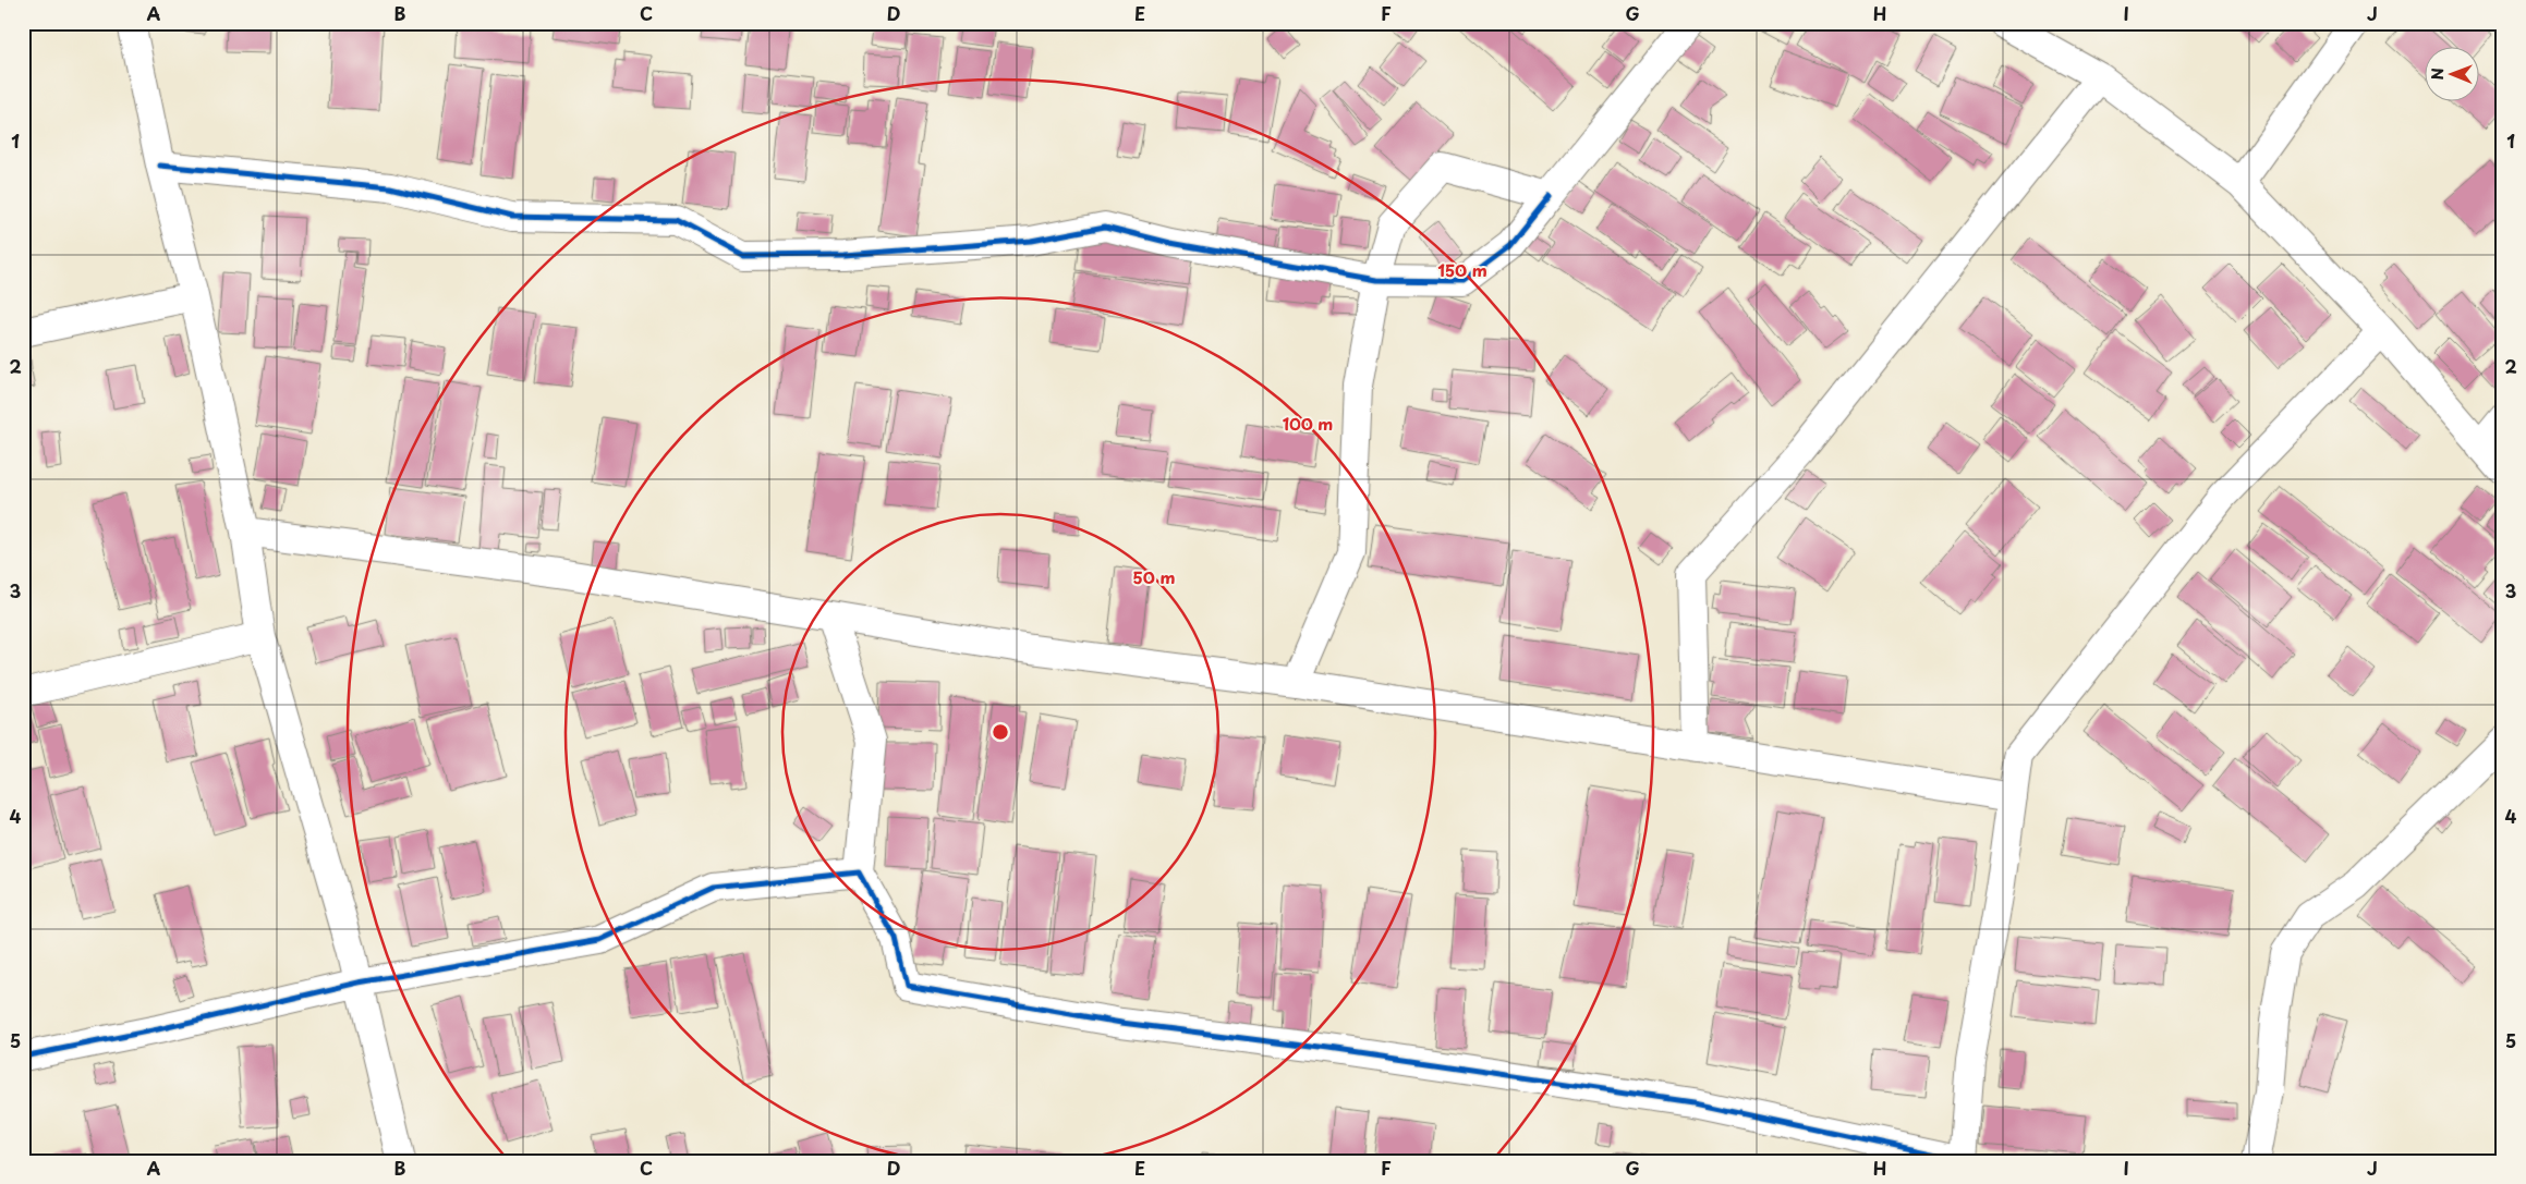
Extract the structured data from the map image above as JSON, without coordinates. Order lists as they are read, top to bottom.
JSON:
{
  "north": "left",
  "grid": {
    "columns": [
      "A",
      "B",
      "C",
      "D",
      "E",
      "F",
      "G",
      "H",
      "I",
      "J"
    ],
    "rows": [
      "1",
      "2",
      "3",
      "4",
      "5"
    ]
  },
  "rings": ["150 m", "100 m", "50 m"]
}
